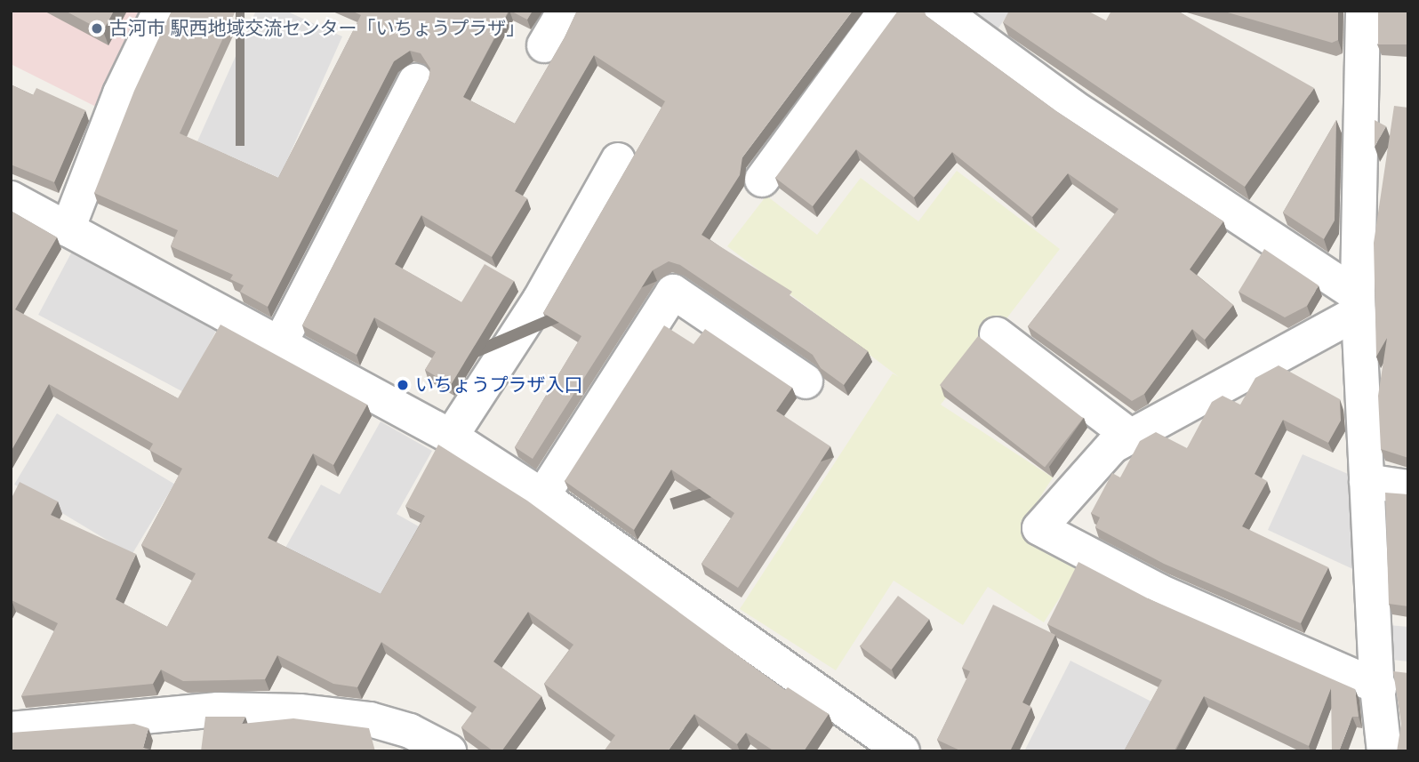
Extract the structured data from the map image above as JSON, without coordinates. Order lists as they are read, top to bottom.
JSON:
{
  "places": ["古河市 駅西地域交流センター「いちょうプラザ」", "いちょうプラザ入口"]
}
